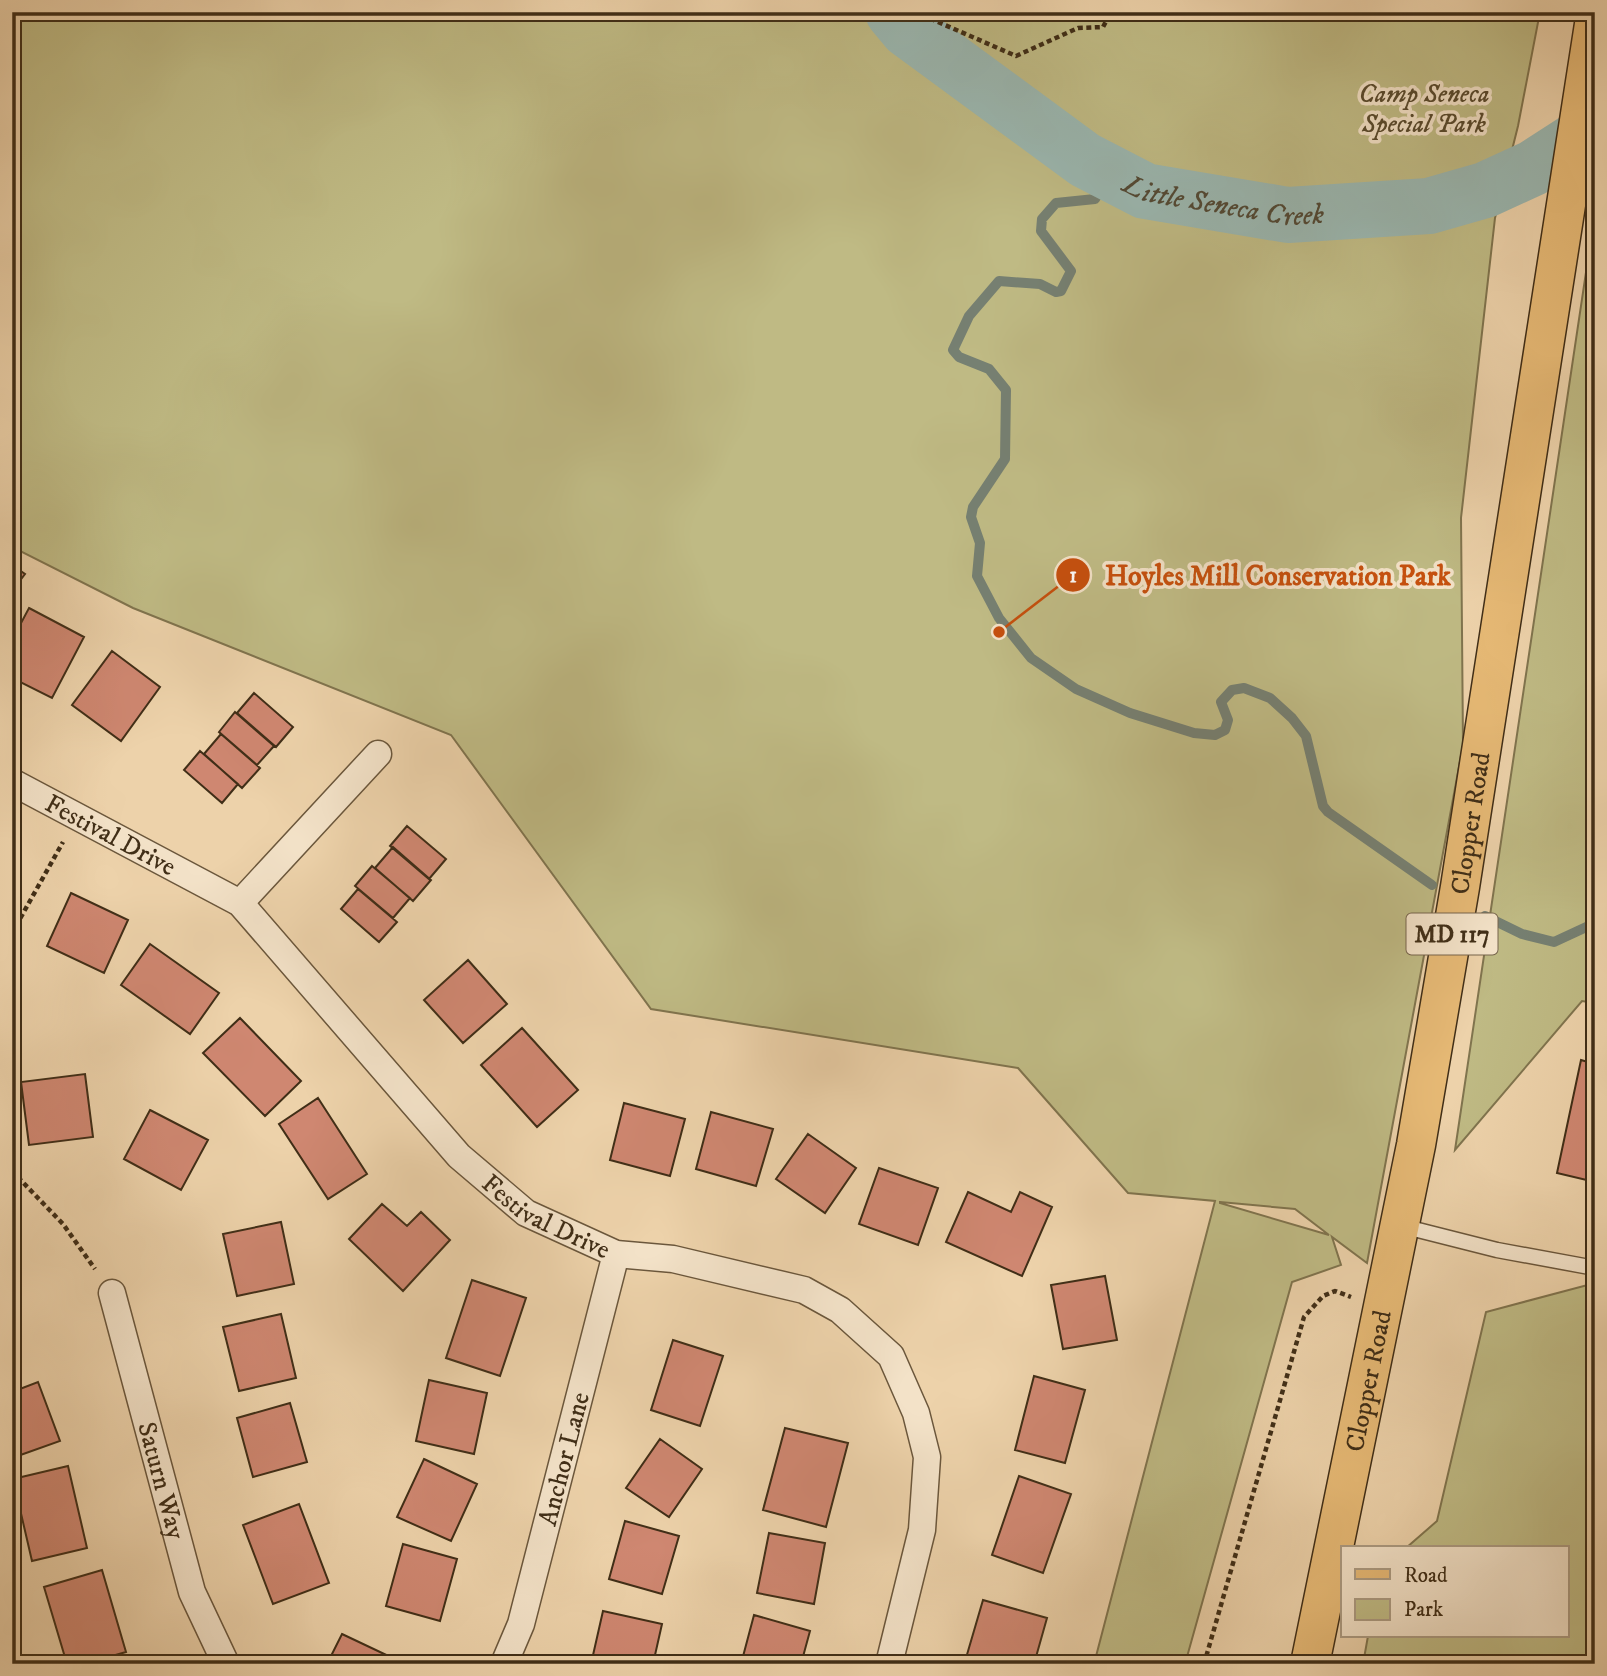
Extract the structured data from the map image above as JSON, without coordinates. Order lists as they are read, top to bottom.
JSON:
{
  "streets": {
    "main road": ["Clopper Road", "MD 117"],
    "street": ["Festival Drive", "Anchor Lane", "Saturn Way"]
  },
  "crossings": [
    ["Festival Drive", "Anchor Lane"]
  ],
  "water": ["Little Seneca Creek"],
  "parks": ["Camp Seneca Special Park"],
  "places": ["Hoyles Mill Conservation Park"],
  "legend": ["Road", "Park"]
}
